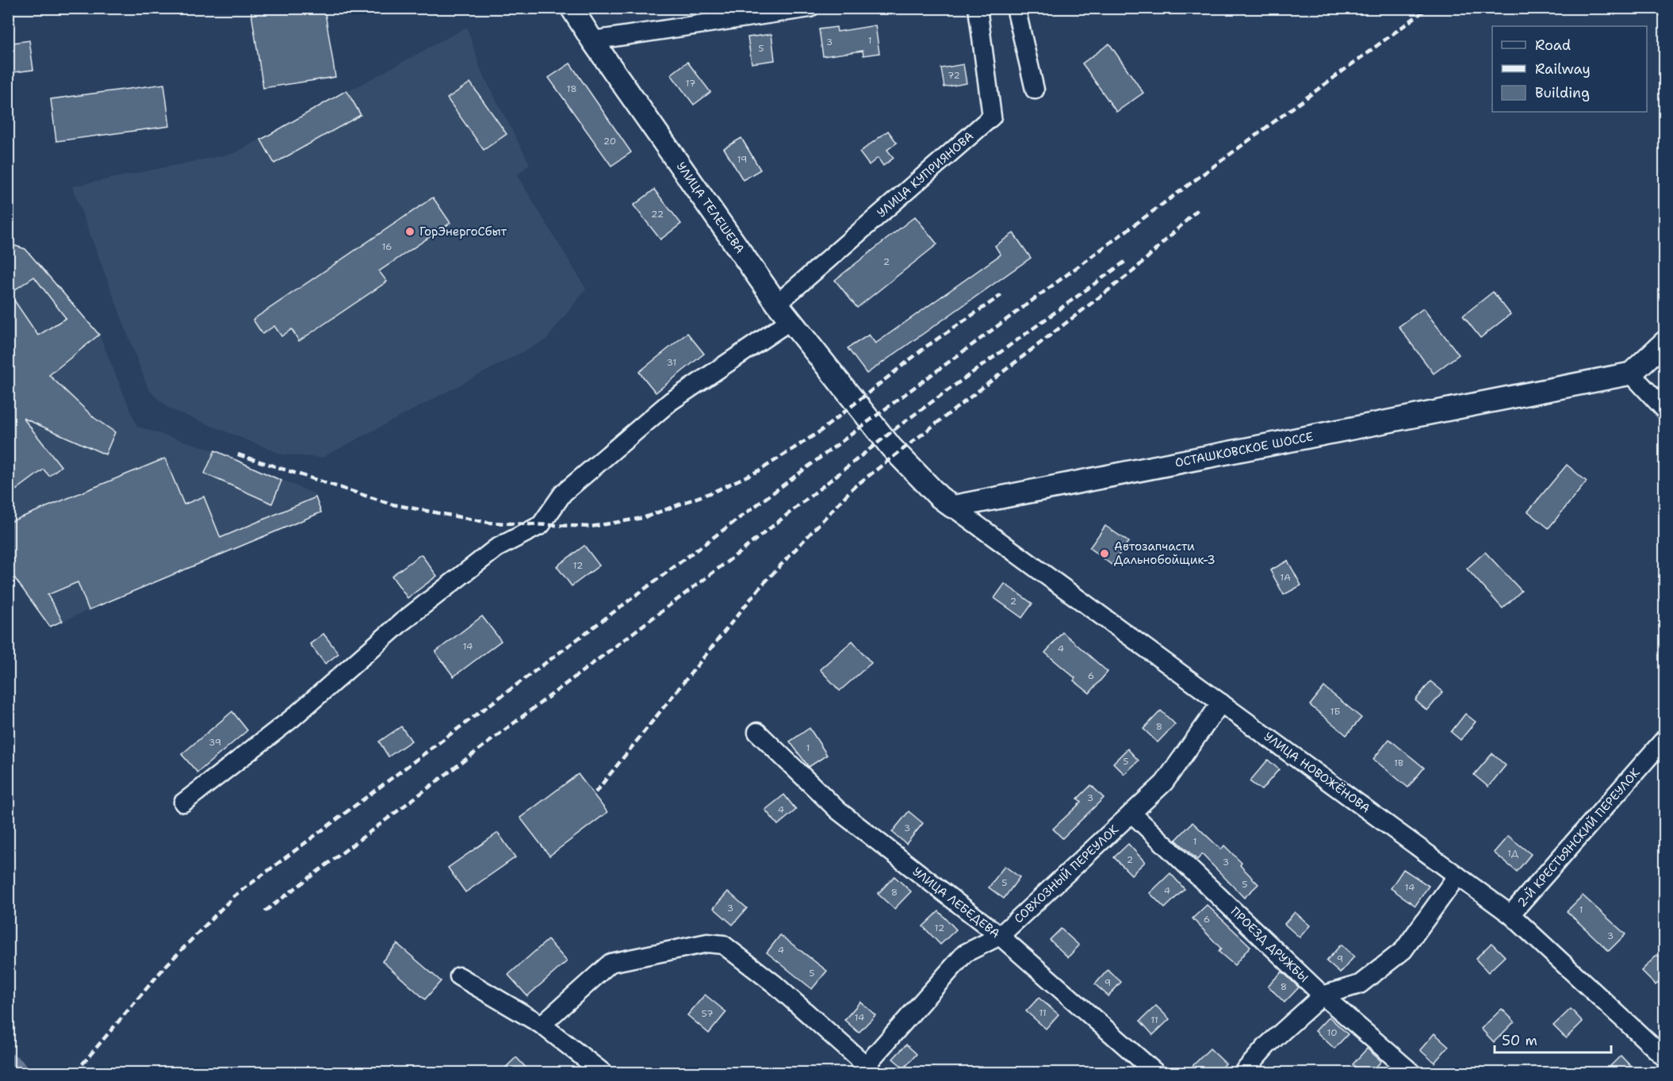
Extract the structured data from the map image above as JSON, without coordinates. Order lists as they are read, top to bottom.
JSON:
{
  "streets": {
    "street": [
      "УЛИЦА КУПРИЯНОВА",
      "УЛИЦА ТЕЛЕШЕВА",
      "ОСТАШКОВСКОЕ ШОССЕ",
      "УЛИЦА НОВОЖЁНОВА",
      "2-Й КРЕСТЬЯНСКИЙ ПЕРЕУЛОК",
      "СОВХОЗНЫЙ ПЕРЕУЛОК",
      "УЛИЦА ЛЕБЕДЕВА",
      "ПРОЕЗД ДРУЖБЫ"
    ]
  },
  "crossings": [
    ["УЛИЦА КУПРИЯНОВА", "УЛИЦА ТЕЛЕШЕВА"],
    ["УЛИЦА ТЕЛЕШЕВА", "ОСТАШКОВСКОЕ ШОССЕ"],
    ["УЛИЦА ТЕЛЕШЕВА", "УЛИЦА НОВОЖЁНОВА"],
    ["ОСТАШКОВСКОЕ ШОССЕ", "УЛИЦА НОВОЖЁНОВА"],
    ["УЛИЦА НОВОЖЁНОВА", "2-Й КРЕСТЬЯНСКИЙ ПЕРЕУЛОК"],
    ["УЛИЦА НОВОЖЁНОВА", "СОВХОЗНЫЙ ПЕРЕУЛОК"],
    ["СОВХОЗНЫЙ ПЕРЕУЛОК", "УЛИЦА ЛЕБЕДЕВА"],
    ["СОВХОЗНЫЙ ПЕРЕУЛОК", "ПРОЕЗД ДРУЖБЫ"]
  ],
  "places": ["ГорЭнергоСбыт", "Автозапчасти Дальнобойщик-3"],
  "house_numbers": [
    "1",
    "3",
    "5",
    "72",
    "17",
    "18",
    "20",
    "19",
    "22",
    "16",
    "2",
    "31",
    "12",
    "1А",
    "2",
    "14",
    "4",
    "6",
    "1Б",
    "8",
    "39",
    "1",
    "5",
    "1В",
    "3",
    "4",
    "3",
    "1",
    "1Д",
    "2",
    "3",
    "5",
    "5",
    "14",
    "4",
    "8",
    "3",
    "1",
    "6",
    "12",
    "3",
    "4",
    "9",
    "5",
    "9",
    "8",
    "11",
    "57",
    "14",
    "11",
    "10"
  ],
  "legend": ["Road", "Railway", "Building"],
  "scale_bar": "50 m"
}
